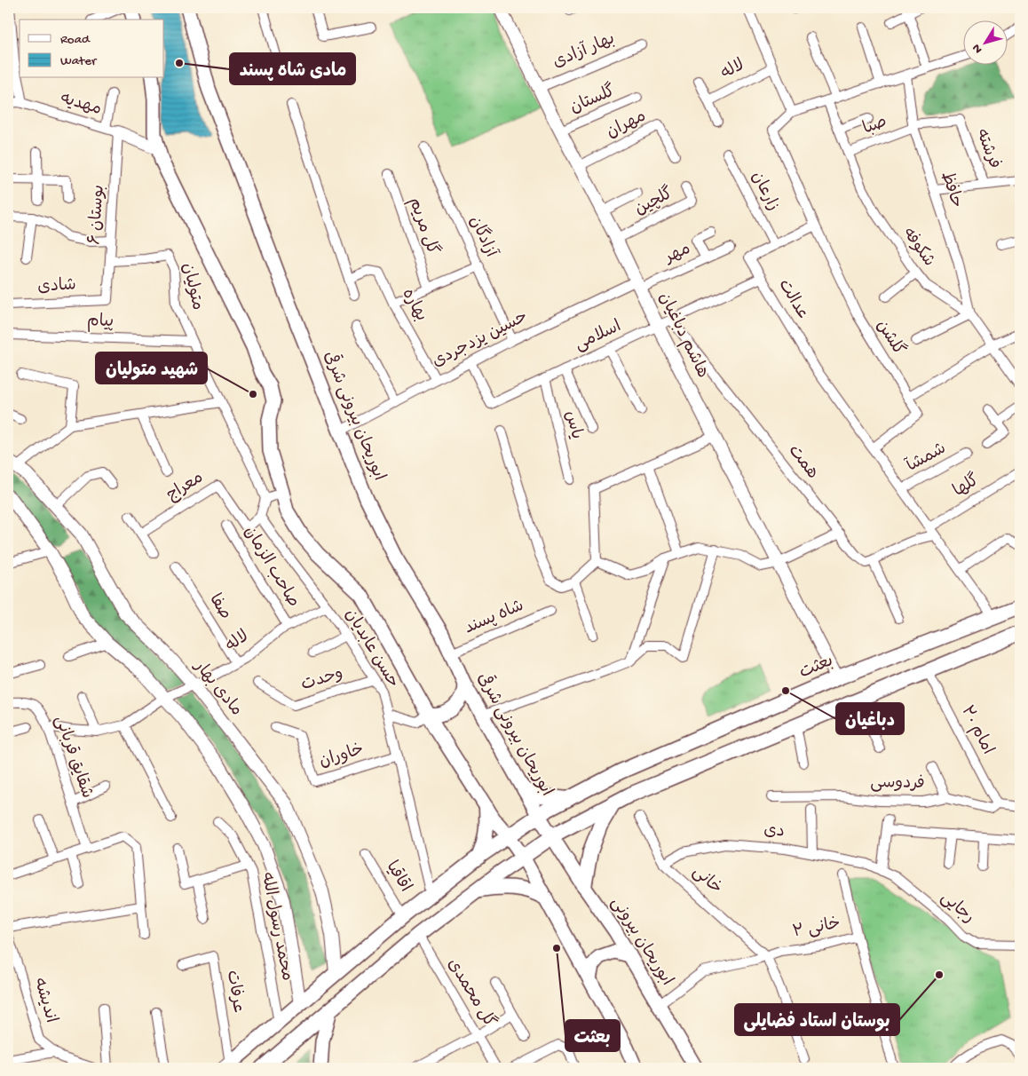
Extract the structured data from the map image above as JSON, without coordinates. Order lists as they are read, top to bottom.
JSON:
{
  "streets": {
    "main road": ["ابوریحان بیرونی شرقی", "بعثت", "ابوریحان بیرونی"],
    "street": [
      "بهار آزادی",
      "لاله",
      "گلستان",
      "مهدیه",
      "مهران",
      "صبا",
      "فرشته",
      "حافظ",
      "زارعان",
      "گلچین",
      "بوستان ۶",
      "گل مریم",
      "آزادگان",
      "شکوفه",
      "مهر",
      "شادی",
      "متولیان",
      "عدالت",
      "بهاره",
      "پیام",
      "هاشم دباغیان",
      "اسلامی",
      "گلشن",
      "حسین یزدجردی",
      "یاس",
      "شمشآ",
      "همت",
      "گلها",
      "معراج",
      "صاحب الزمان",
      "صفا",
      "شاه پسند",
      "حسن عابدیان",
      "وحدت",
      "مادی بهار",
      "امام ۲۰",
      "خاوران",
      "شقایق قربانی",
      "فردوسی",
      "دی",
      "اقاقیا",
      "خانی",
      "رجایی",
      "محمد رسول الله",
      "خانی ۲",
      "عرفات",
      "گل محمدی",
      "اندیشه"
    ]
  },
  "crossings": [
    ["بهار آزادی", "هاشم دباغیان"],
    ["لاله", "صاحب الزمان"],
    ["لاله", "صفا"],
    ["لاله", "حسن عابدیان"],
    ["لاله", "مادی بهار"],
    ["گلستان", "هاشم دباغیان"],
    ["مهدیه", "بوستان ۶"],
    ["مهران", "هاشم دباغیان"],
    ["صبا", "فرشته"],
    ["صبا", "حافظ"],
    ["صبا", "شکوفه"],
    ["فرشته", "حافظ"],
    ["حافظ", "شکوفه"],
    ["زارعان", "عدالت"],
    ["گلچین", "هاشم دباغیان"],
    ["بوستان ۶", "شادی"],
    ["بوستان ۶", "متولیان"],
    ["آزادگان", "حسین یزدجردی"],
    ["مهر", "هاشم دباغیان"],
    ["مهر", "حسین یزدجردی"],
    ["متولیان", "پیام"],
    ["عدالت", "اسلامی"],
    ["عدالت", "گلشن"],
    ["عدالت", "شمشآ"],
    ["عدالت", "گلها"],
    ["عدالت", "بعثت"],
    ["بهاره", "حسین یزدجردی"],
    ["هاشم دباغیان", "اسلامی"],
    ["هاشم دباغیان", "حسین یزدجردی"],
    ["هاشم دباغیان", "بعثت"],
    ["اسلامی", "حسین یزدجردی"],
    ["اسلامی", "یاس"],
    ["اسلامی", "همت"],
    ["حسین یزدجردی", "ابوریحان بیرونی شرقی"],
    ["ابوریحان بیرونی شرقی", "شاه پسند"],
    ["ابوریحان بیرونی شرقی", "بعثت"],
    ["ابوریحان بیرونی شرقی", "ابوریحان بیرونی"],
    ["معراج", "حسن عابدیان"],
    ["حسن عابدیان", "بعثت"],
    ["حسن عابدیان", "وحدت"],
    ["حسن عابدیان", "خاوران"],
    ["بعثت", "مادی بهار"],
    ["بعثت", "اقاقیا"],
    ["بعثت", "محمد رسول الله"],
    ["بعثت", "عرفات"],
    ["امام ۲۰", "فردوسی"],
    ["دی", "خانی"],
    ["دی", "رجایی"],
    ["خانی", "خانی ۲"],
    ["خانی ۲", "ابوریحان بیرونی"]
  ],
  "places": [
    "مادی شاه پسند",
    "شهید متولیان",
    "دباغیان",
    "بعثت",
    "بوستان استاد فضایلی"
  ],
  "legend": ["Road", "Water"],
  "north": "bottom left"
}
